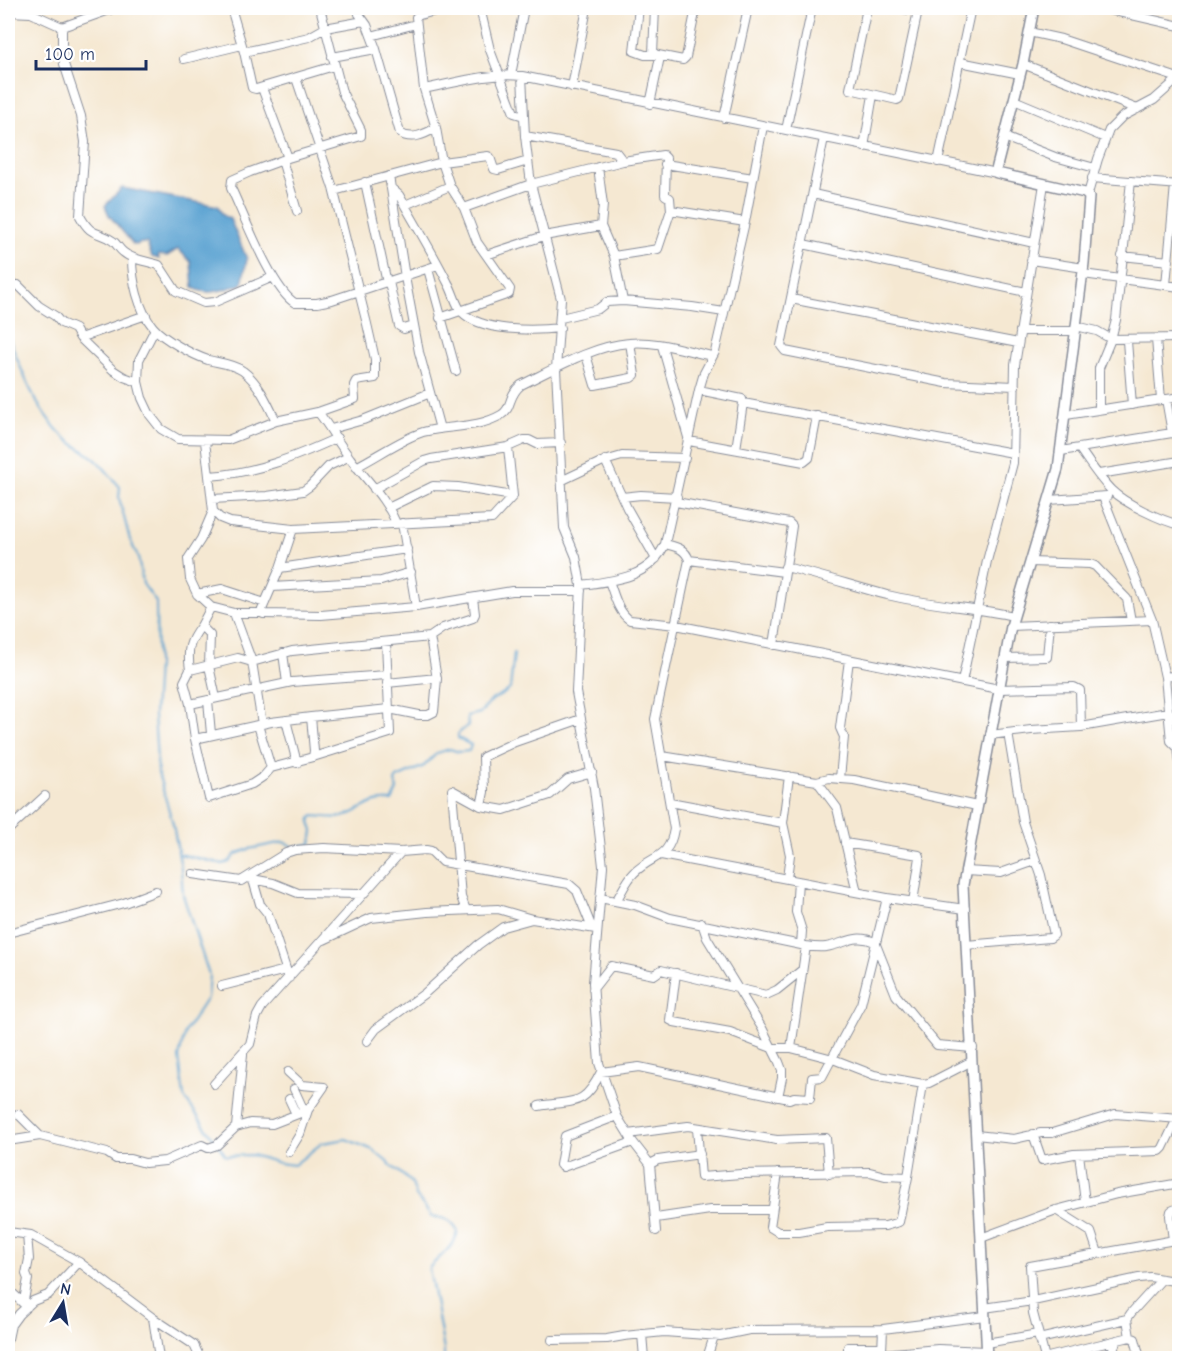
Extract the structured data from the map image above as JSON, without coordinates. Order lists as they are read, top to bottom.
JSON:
{
  "scale_bar": "100 m",
  "north": "top"
}
